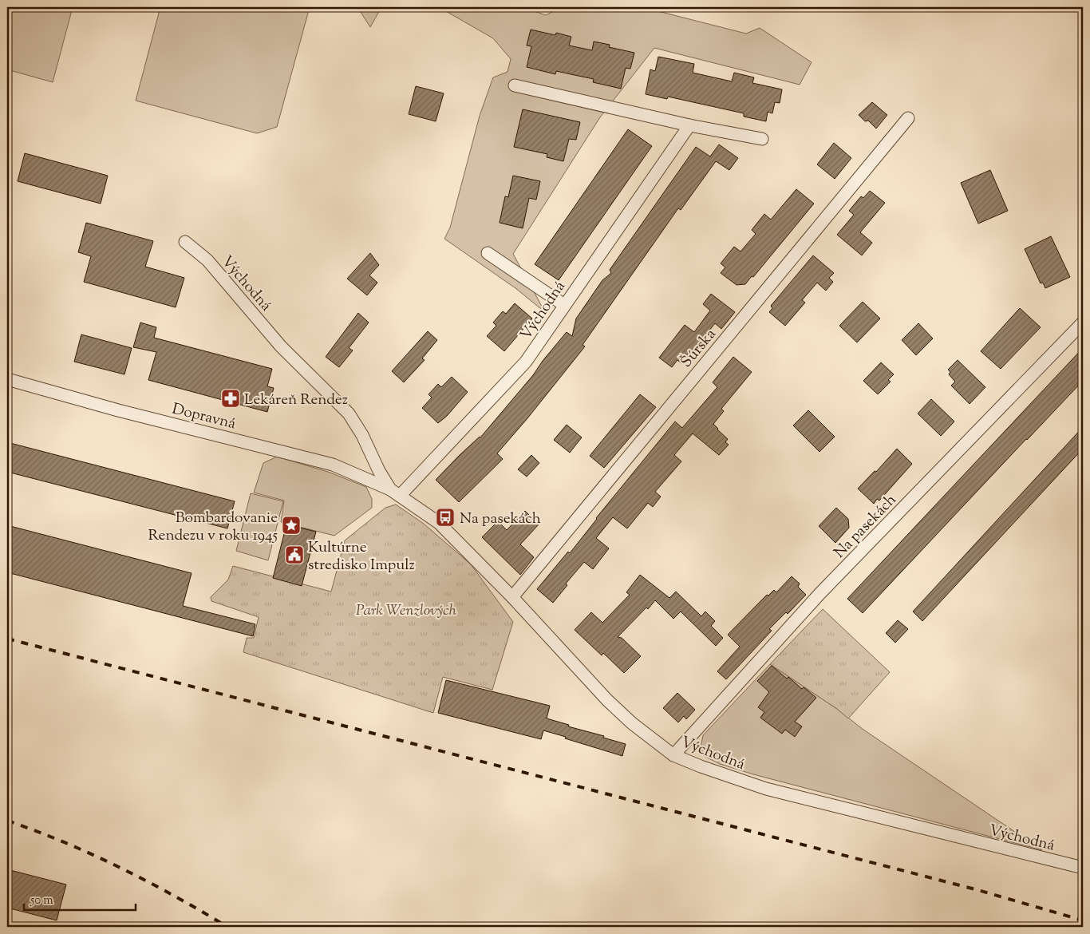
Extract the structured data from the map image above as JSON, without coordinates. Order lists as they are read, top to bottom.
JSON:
{
  "streets": {
    "street": [
      "Východná",
      "Šúrska",
      "Dopravná",
      "Na pasekách"
    ]
  },
  "crossings": [
    ["Východná", "Šúrska"],
    ["Východná", "Dopravná"],
    ["Východná", "Na pasekách"]
  ],
  "parks": ["Park Wenzlových"],
  "places": {
    "pharmacy": ["Lekáreň Rendez"],
    "bus stop": ["Na pasekách"],
    "place": ["Bombardovanie Rendezu v roku 1945"],
    "public building": ["Kultúrne stredisko Impulz"]
  },
  "scale_bar": "50 m"
}
